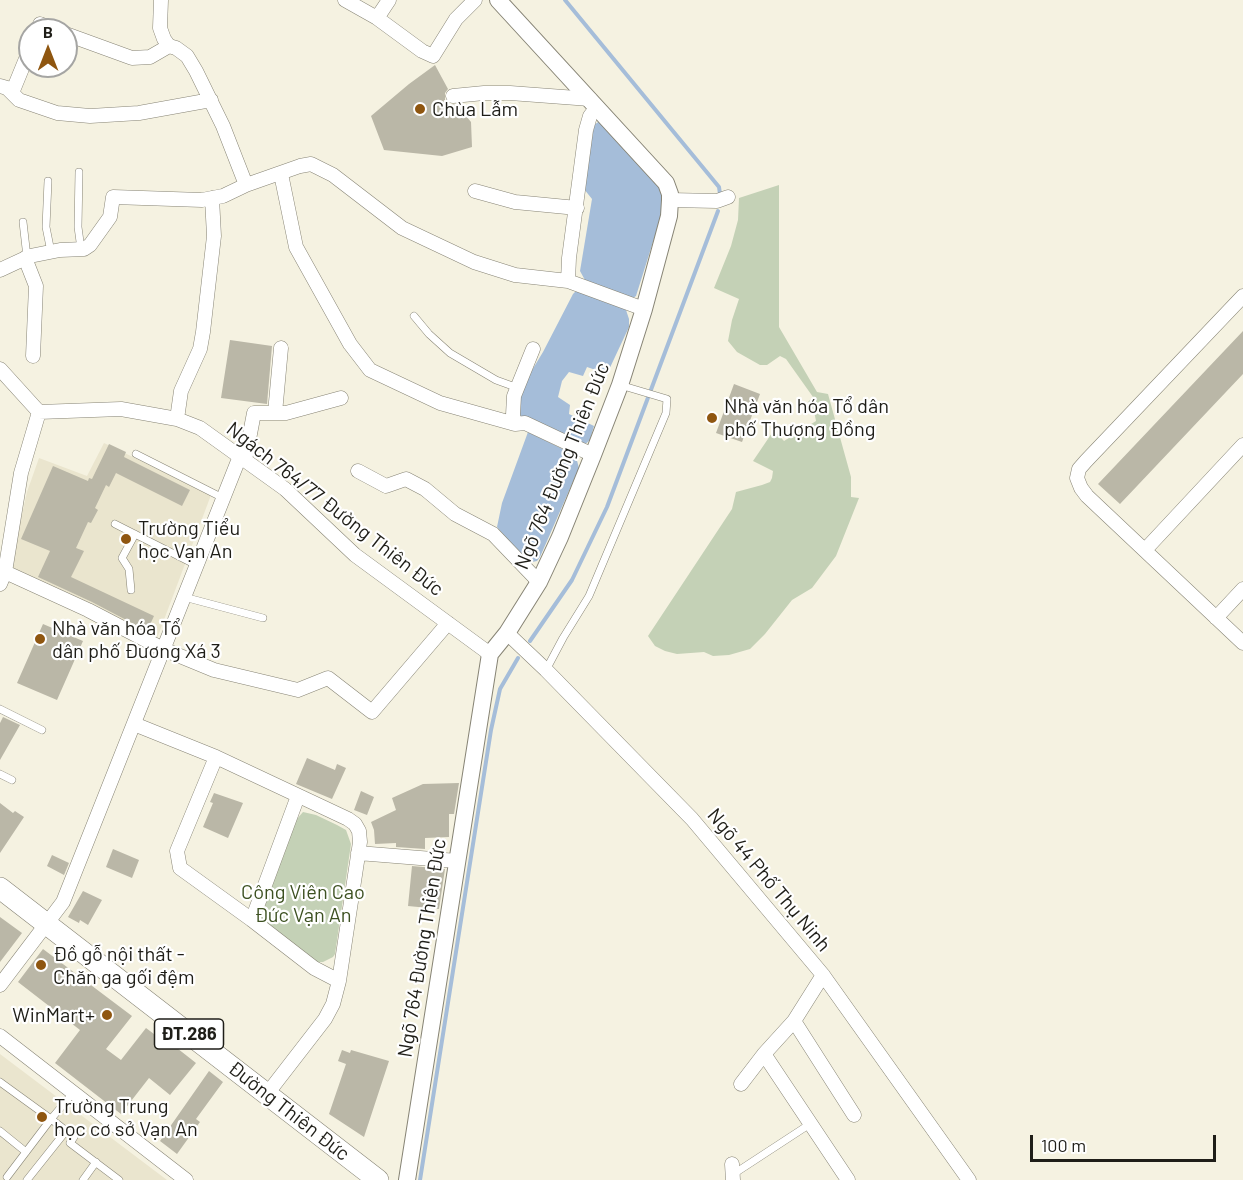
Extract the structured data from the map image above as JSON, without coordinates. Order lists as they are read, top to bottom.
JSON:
{
  "streets": {
    "main road": ["ĐT.286", "Đường Thiên Đức"],
    "street": ["Ngõ 764 Đường Thiên Đức", "Ngách 764/77 Đường Thiên Đức", "Ngõ 44 Phố Thụ Ninh"]
  },
  "crossings": [
    ["Ngõ 764 Đường Thiên Đức", "Ngách 764/77 Đường Thiên Đức"],
    ["Ngõ 764 Đường Thiên Đức", "Ngõ 44 Phố Thụ Ninh"]
  ],
  "parks": ["Công Viên Cao Đức Vạn An"],
  "places": [
    "Chùa Lẫm",
    "Nhà văn hóa Tổ dân phố Thượng Đồng",
    "Trường Tiểu học Vạn An",
    "Nhà văn hóa Tổ dân phố Đương Xá 3",
    "Đồ gỗ nội thất - Chăn ga gối đệm",
    "WinMart+",
    "Trường Trung học cơ sở Vạn An"
  ],
  "scale_bar": "100 m",
  "north": "top"
}
